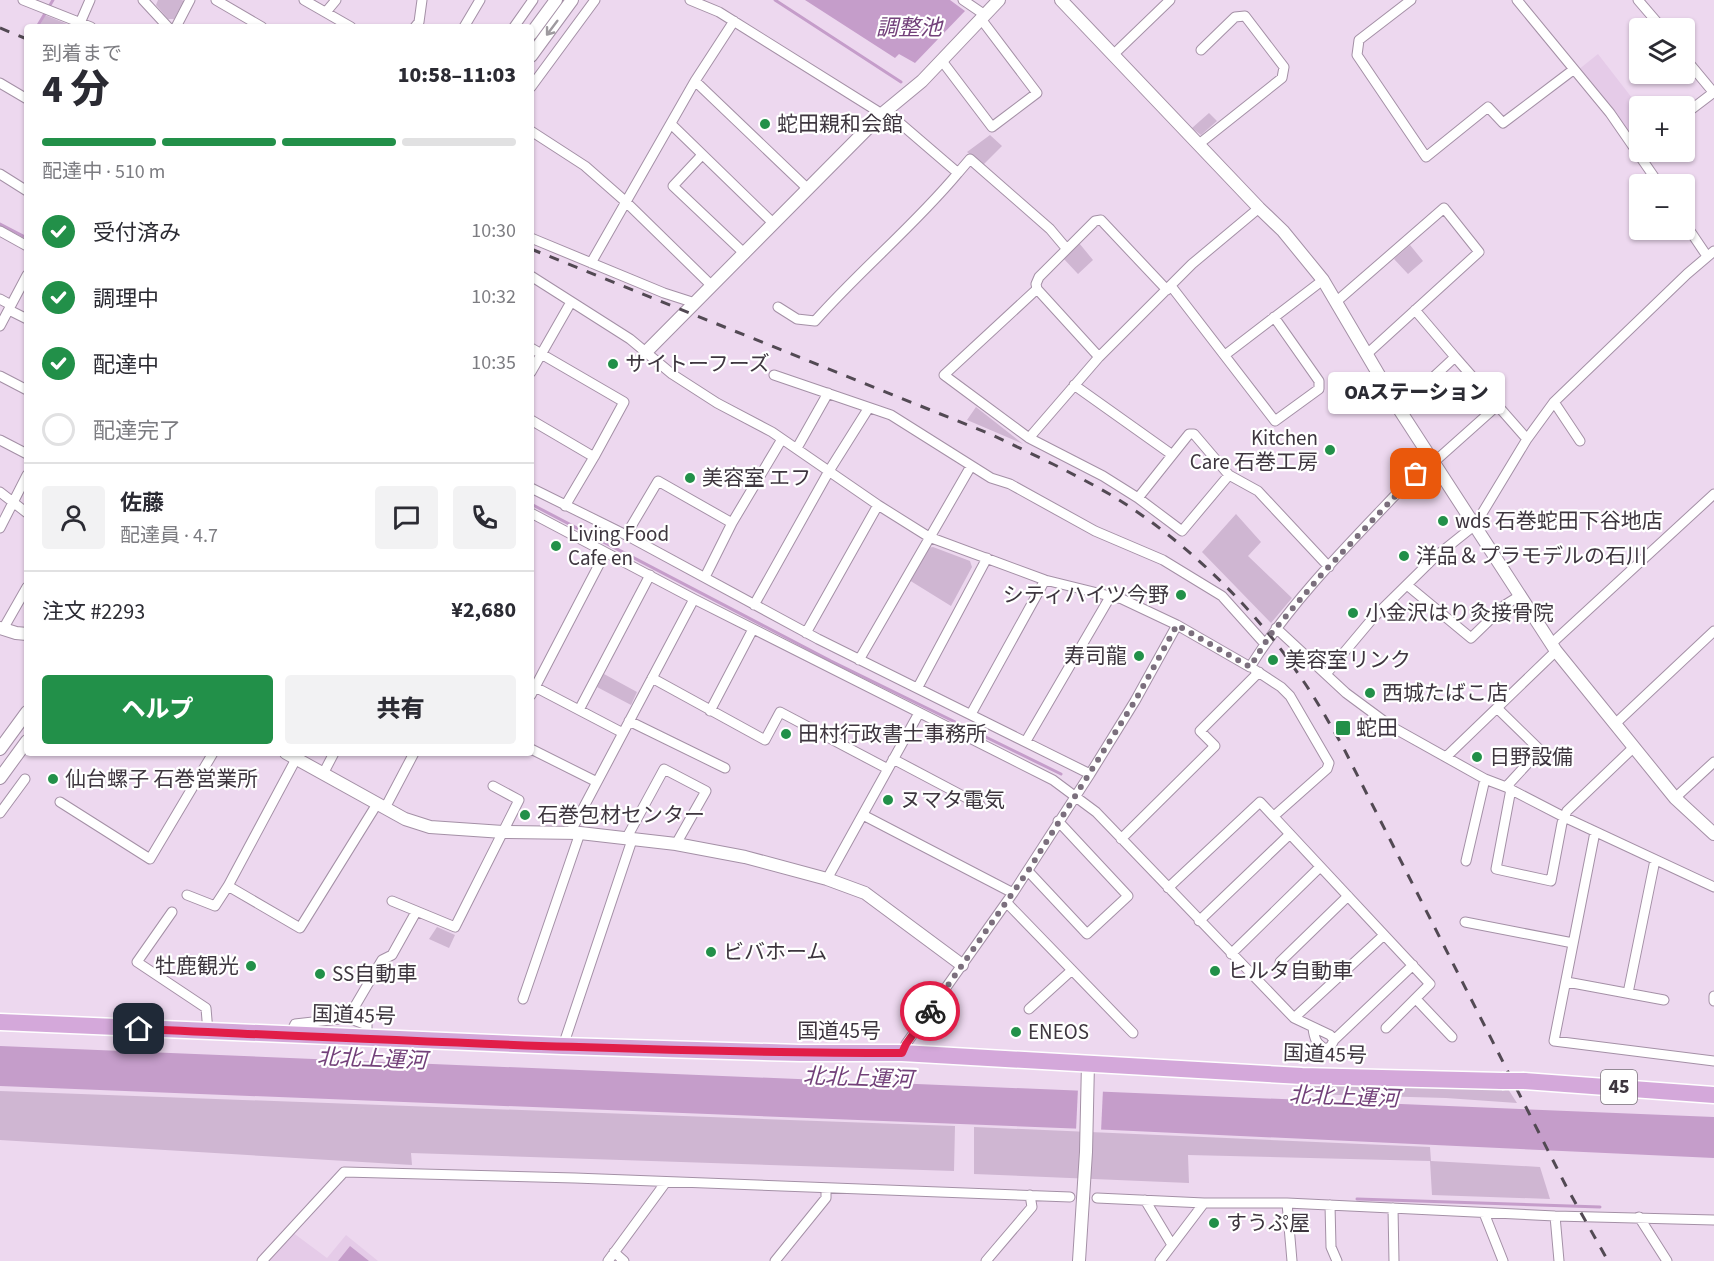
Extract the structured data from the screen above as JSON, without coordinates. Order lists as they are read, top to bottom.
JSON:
{
  "streets": {
    "highway": ["国道45号", "45"]
  },
  "water": ["調整池", "北北上運河"],
  "places": {
    "other": [
      "蛇田親和会館",
      "サイトーフーズ",
      "Kitchen Care 石巻工房",
      "OAステーション",
      "美容室 エフ",
      "wds 石巻蛇田下谷地店",
      "Living Food Cafe en",
      "洋品＆プラモデルの石川",
      "シティハイツ今野",
      "小金沢はり灸接骨院",
      "寿司龍",
      "美容室リンク",
      "西城たばこ店",
      "田村行政書士事務所",
      "日野設備",
      "仙台螺子 石巻営業所",
      "ヌマタ電気",
      "石巻包材センター",
      "ビバホーム",
      "牡鹿観光",
      "ヒルタ自動車",
      "SS自動車",
      "ENEOS",
      "すうぷ屋"
    ],
    "transit": ["蛇田"]
  },
  "page": {
    "map_buttons": ["+", "−"],
    "heading": ["4 分", "到着まで", "10:58–11:03"],
    "panel": [
      "佐藤",
      "配達員 · 4.7",
      "注文 #2293",
      "¥2,680"
    ],
    "bar": "配達中 · 510 m",
    "list": [
      ["受付済み", "10:30"],
      ["調理中", "10:32"],
      ["配達中", "10:35"],
      "配達完了"
    ],
    "bubble": "OAステーション",
    "buttons": ["ヘルプ", "共有"]
  }
}
